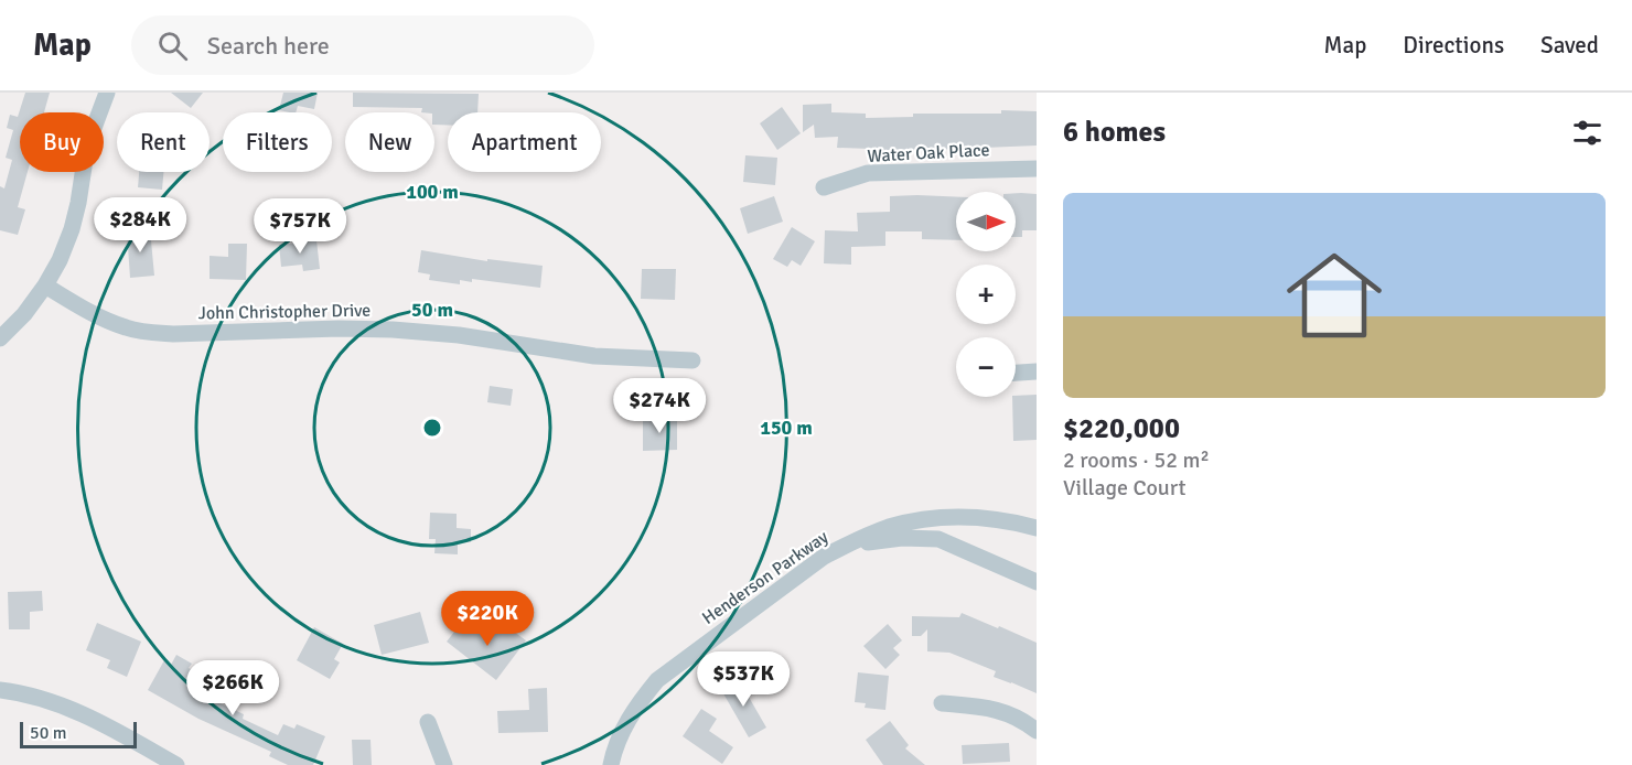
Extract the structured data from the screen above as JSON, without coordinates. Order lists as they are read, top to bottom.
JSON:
{
  "streets": {
    "street": ["Water Oak Place", "John Christopher Drive", "Henderson Parkway"]
  },
  "scale_bar": "50 m",
  "north": "right",
  "page": {
    "header": "Map",
    "search": "Search here",
    "nav": ["Map", "Directions", "Saved"],
    "heading": "6 homes",
    "chip": [
      "Buy",
      "Rent",
      "Filters",
      "New",
      "Apartment"
    ],
    "list": [
      {
        "name": "$220,000",
        "note": "2 rooms · 52 m² · Village Court"
      }
    ],
    "map_buttons": ["+", "−"],
    "price": [
      "$284K",
      "$757K",
      "$274K",
      "$220K",
      "$537K",
      "$266K"
    ],
    "scale": "50 m"
  },
  "rings": ["100 m", "50 m", "150 m"]
}
